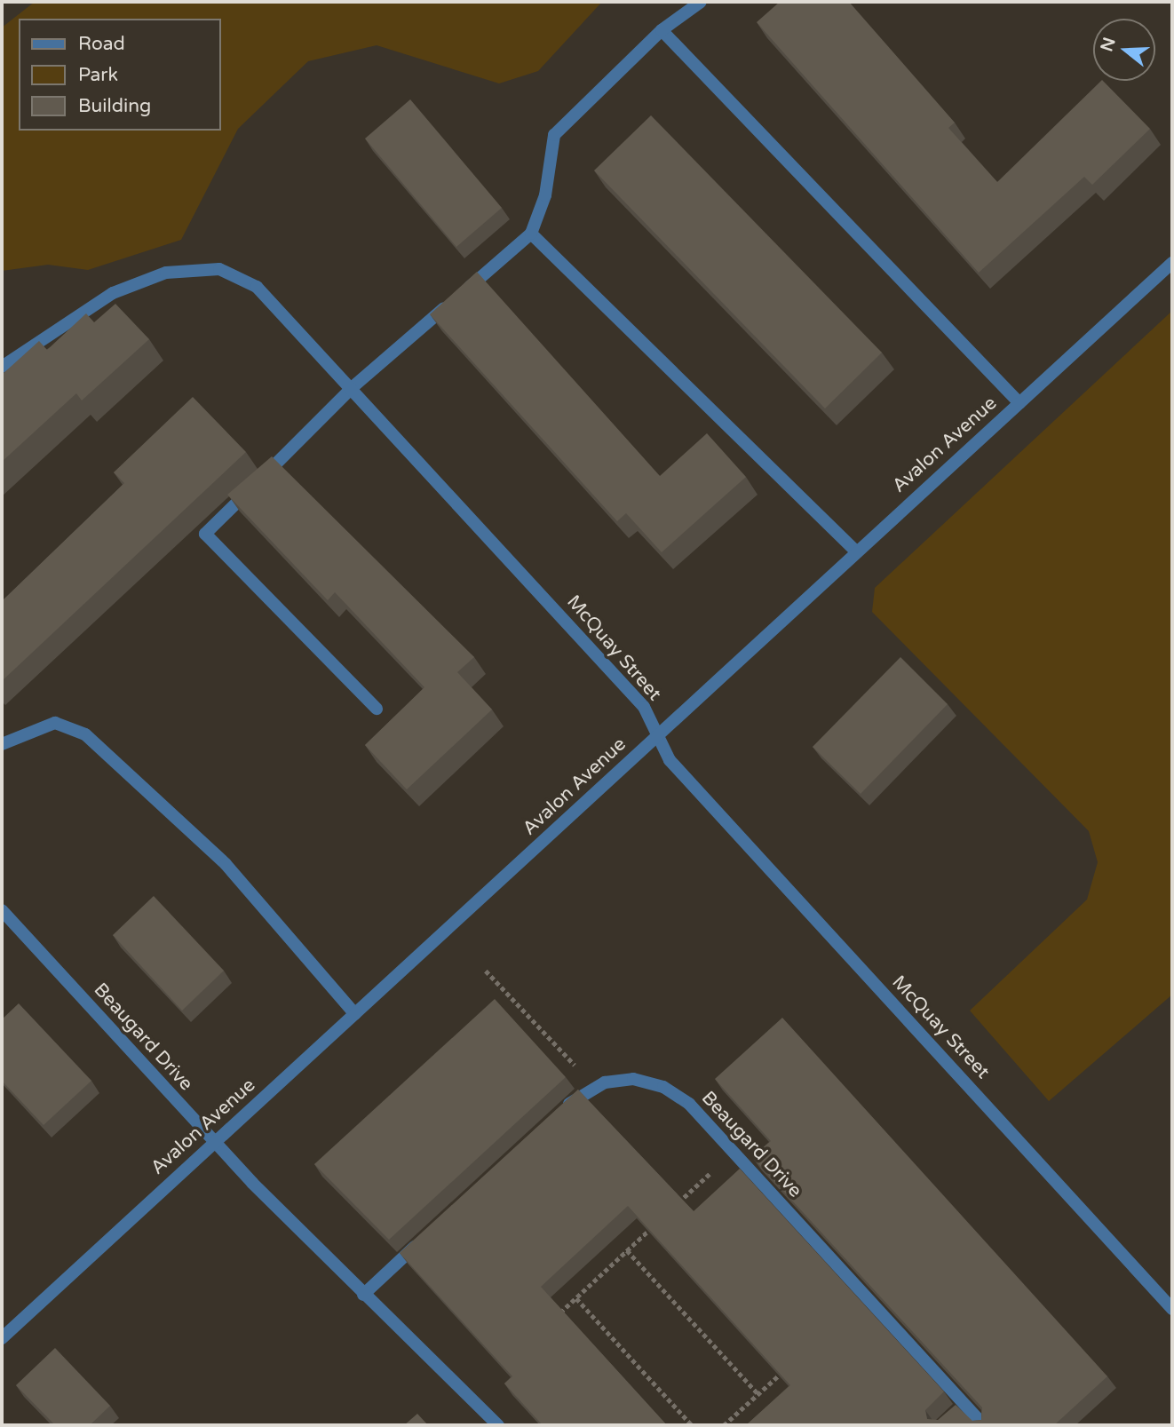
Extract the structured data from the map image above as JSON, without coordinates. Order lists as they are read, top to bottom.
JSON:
{
  "streets": {
    "street": ["Avalon Avenue", "McQuay Street", "Beaugard Drive"]
  },
  "crossings": [
    ["Avalon Avenue", "McQuay Street"],
    ["Avalon Avenue", "Beaugard Drive"]
  ],
  "legend": ["Road", "Park", "Building"],
  "north": "left"
}
